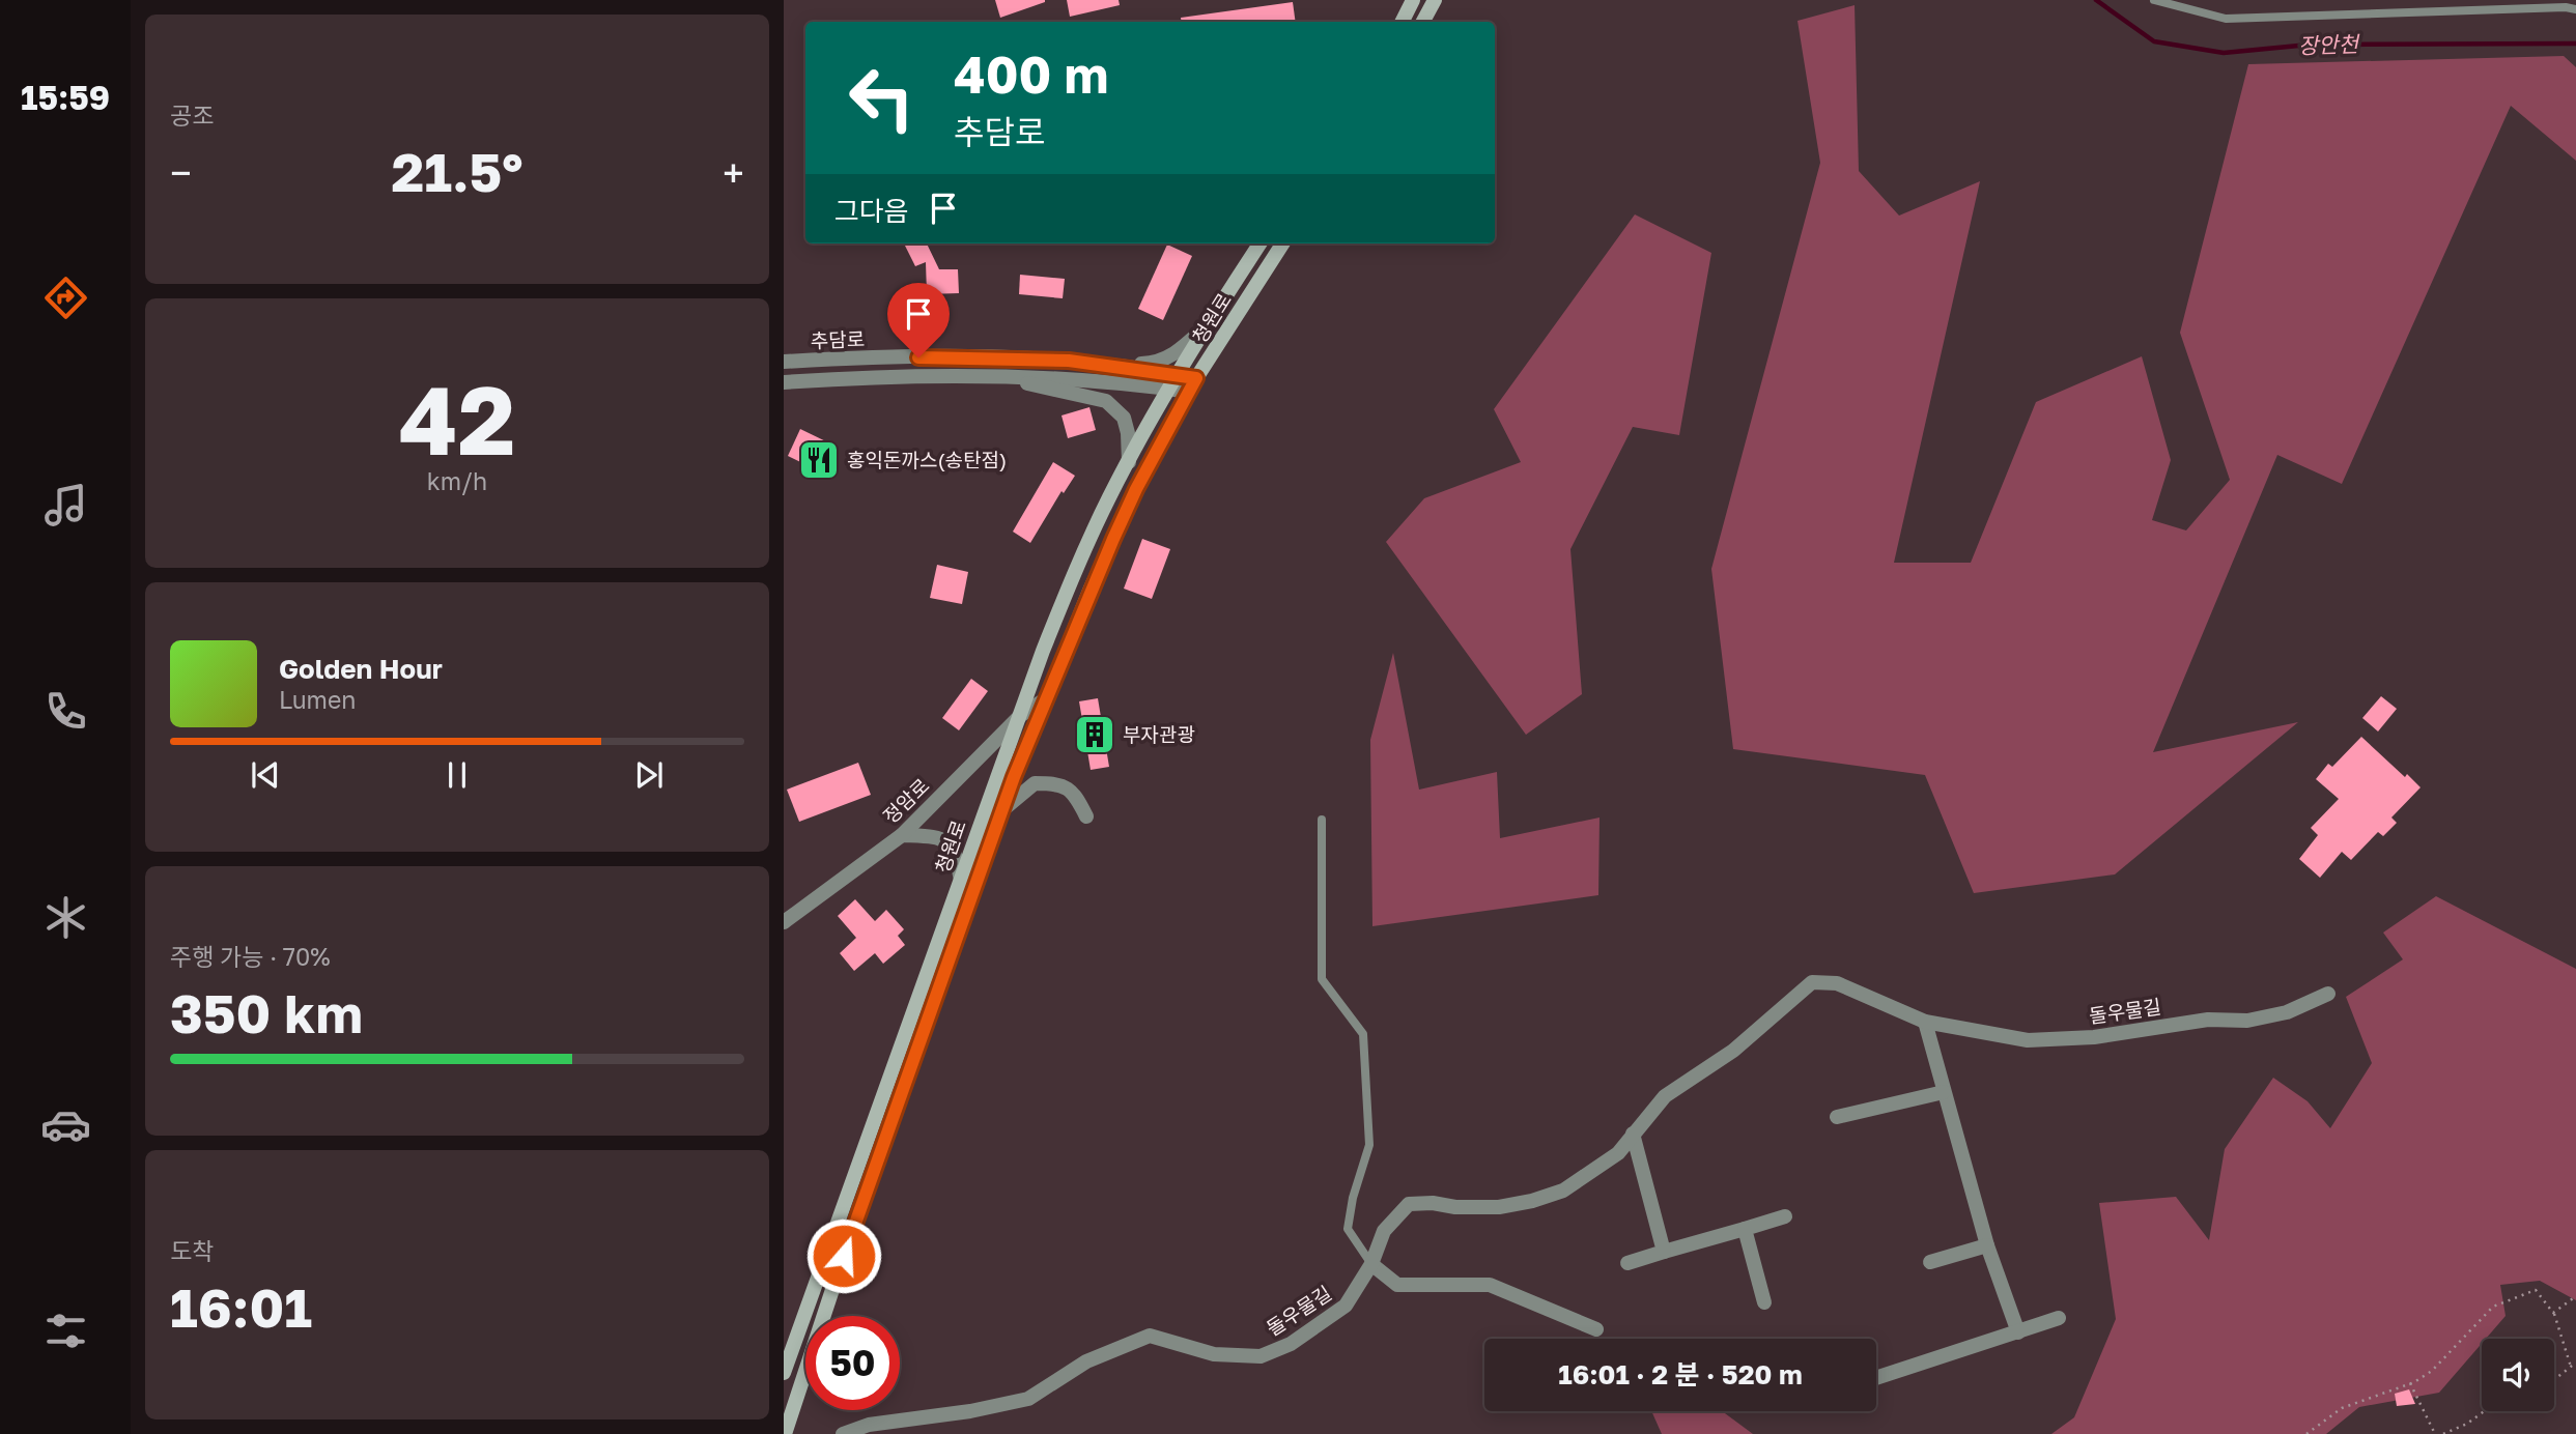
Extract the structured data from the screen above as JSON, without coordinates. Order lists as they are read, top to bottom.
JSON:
{
  "streets": {
    "main road": ["청원로"],
    "street": ["추담로", "정암로", "돌우물길"]
  },
  "crossings": [
    ["청원로", "추담로"],
    ["청원로", "정암로"]
  ],
  "water": ["장안천"],
  "places": {
    "restaurant": ["홍익돈까스(송탄점)"],
    "building": ["부자관광"]
  },
  "page": {
    "tabs": "15:59",
    "tile": [
      "공조",
      ["42", "km/h"],
      ["주행 가능 · 70%", "350 km"],
      ["도착", "16:01"]
    ],
    "turn": ["400 m", "추담로"],
    "heat": ["−", "21.5°", "+"],
    "then": "그다음",
    "song": ["Golden Hour", "Lumen"],
    "limit": "50",
    "trip": "16:01 · 2 분 · 520 m"
  }
}
